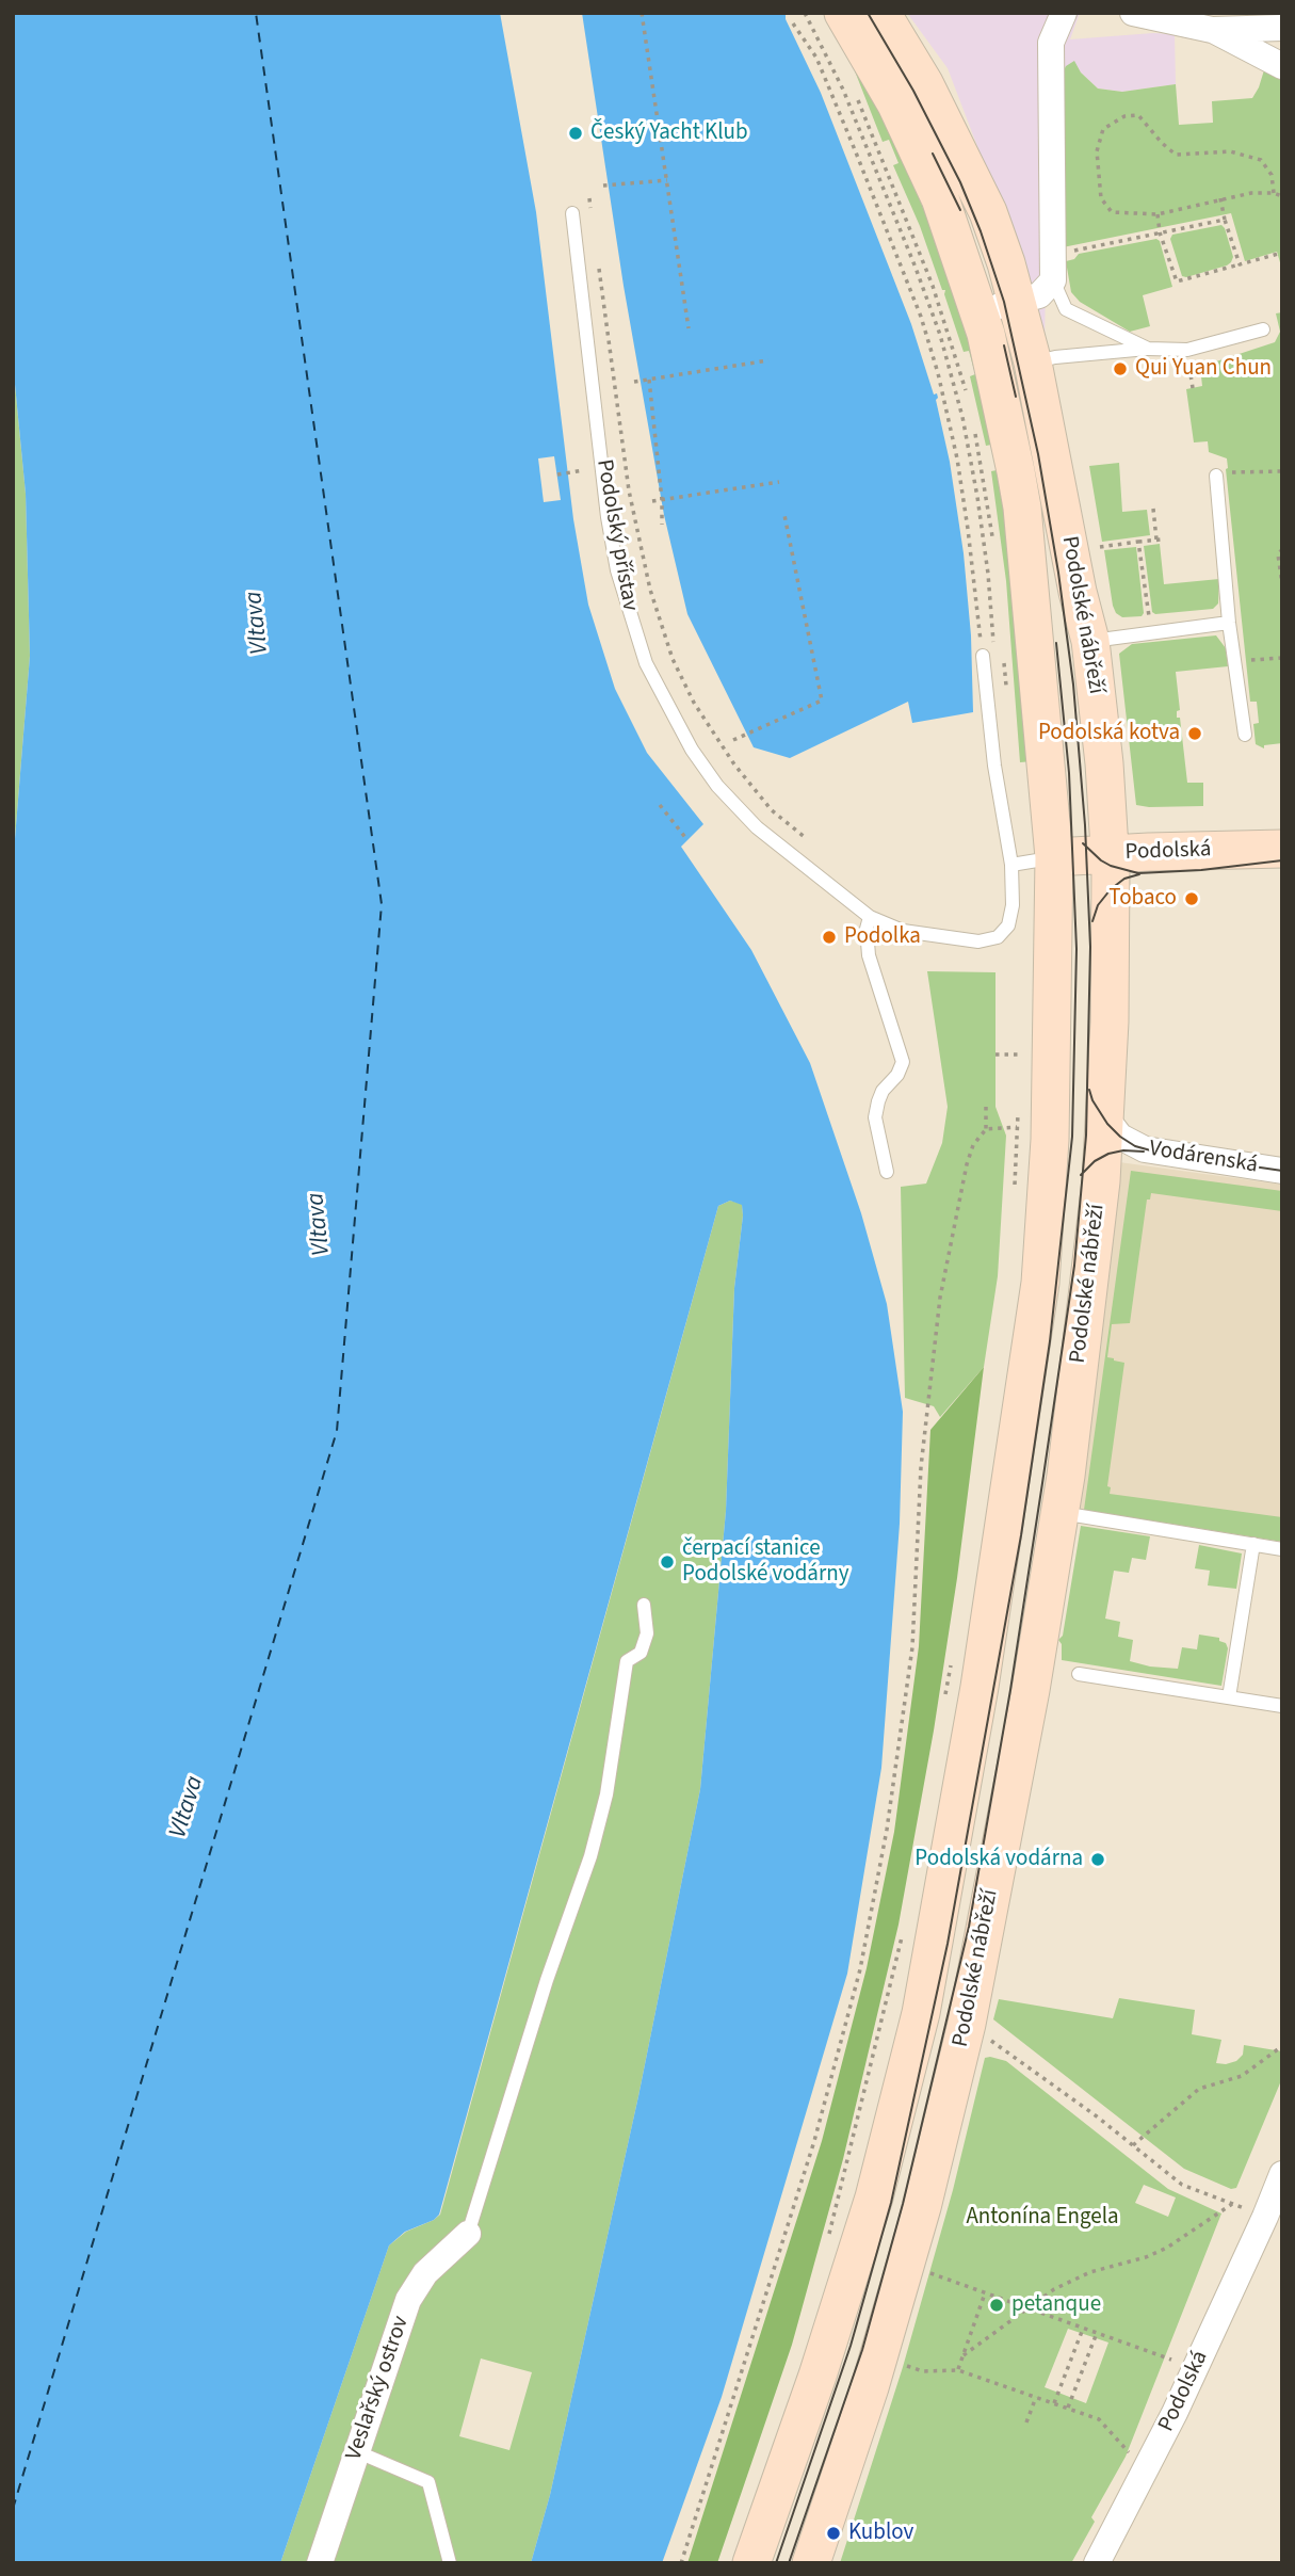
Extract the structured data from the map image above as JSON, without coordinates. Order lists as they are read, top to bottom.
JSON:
{
  "streets": {
    "main road": ["Podolské nábřeží", "Podolská"],
    "street": ["Vodárenská", "Veslařský ostrov"],
    "lane": ["Podolský přístav"]
  },
  "crossings": [
    ["Podolské nábřeží", "Podolská"],
    ["Podolské nábřeží", "Vodárenská"]
  ],
  "water": ["Vltava"],
  "parks": ["Antonína Engela"],
  "places": [
    "Český Yacht Klub",
    "Qui Yuan Chun",
    "Podolská kotva",
    "Tobaco",
    "Podolka",
    "čerpací stanice Podolské vodárny",
    "Podolská vodárna",
    "petanque",
    "Kublov"
  ]
}
